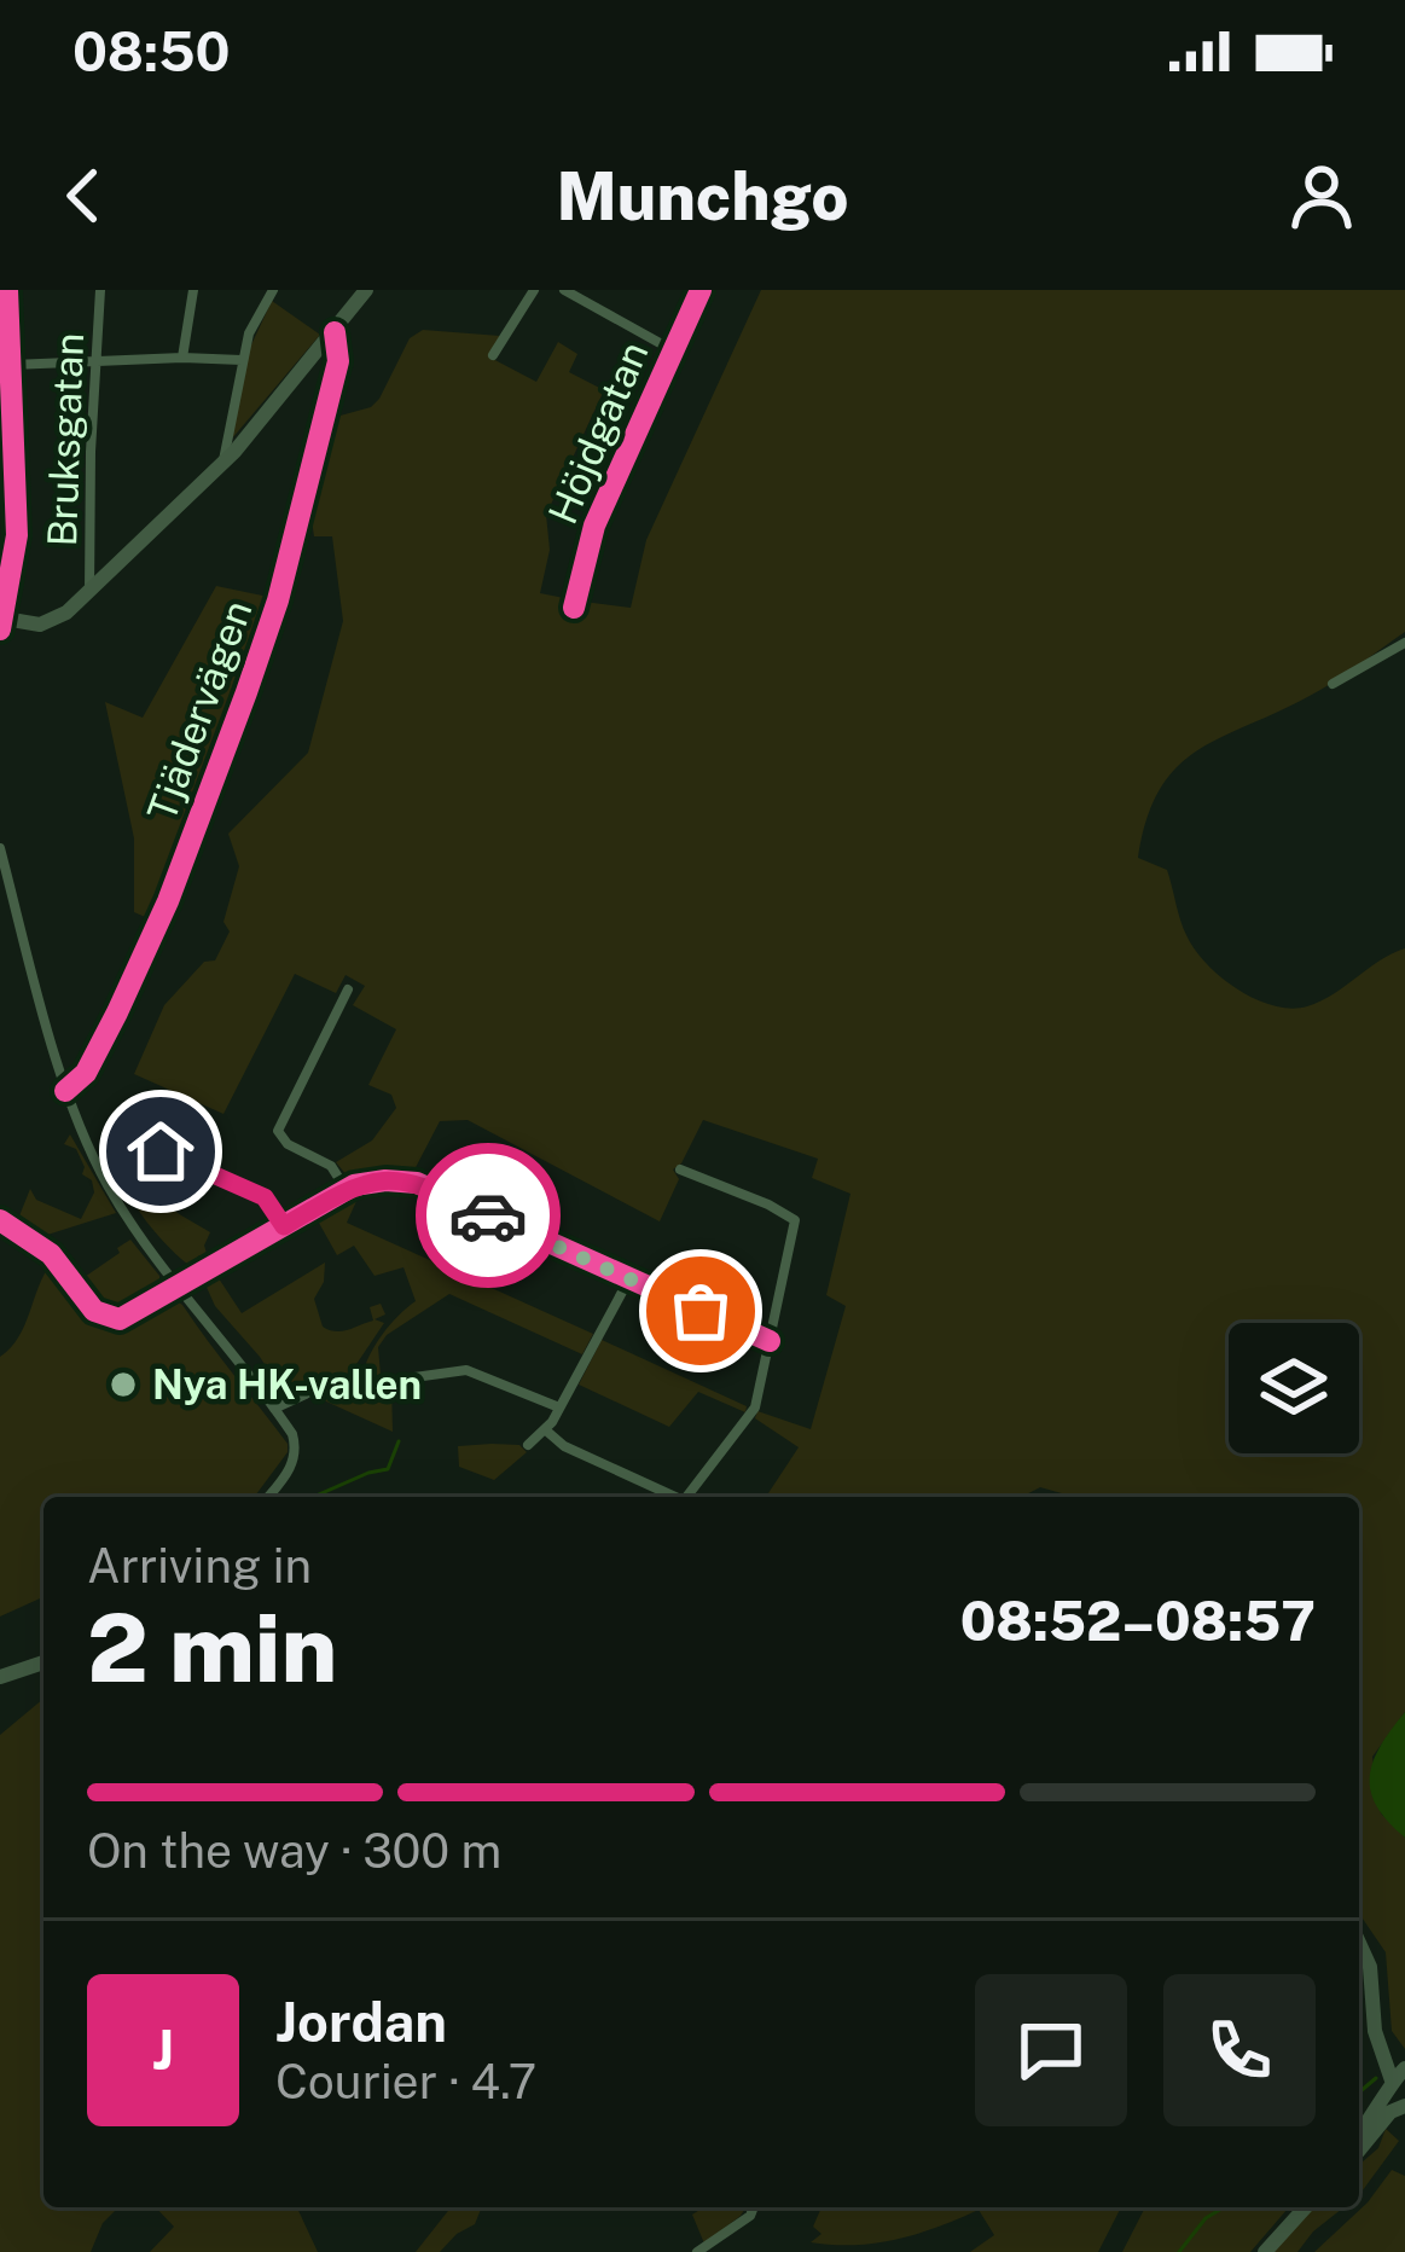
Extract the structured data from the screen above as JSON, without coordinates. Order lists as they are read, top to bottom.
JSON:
{
  "streets": {
    "street": ["Höjdgatan", "Bruksgatan", "Tjädervägen"]
  },
  "places": ["Nya HK-vallen"],
  "page": {
    "status": "08:50",
    "header": "Munchgo",
    "heading": ["2 min", "Arriving in", "08:52–08:57"],
    "panel": ["Jordan", "Courier · 4.7"],
    "bar": "On the way · 300 m",
    "round": "J"
  }
}
